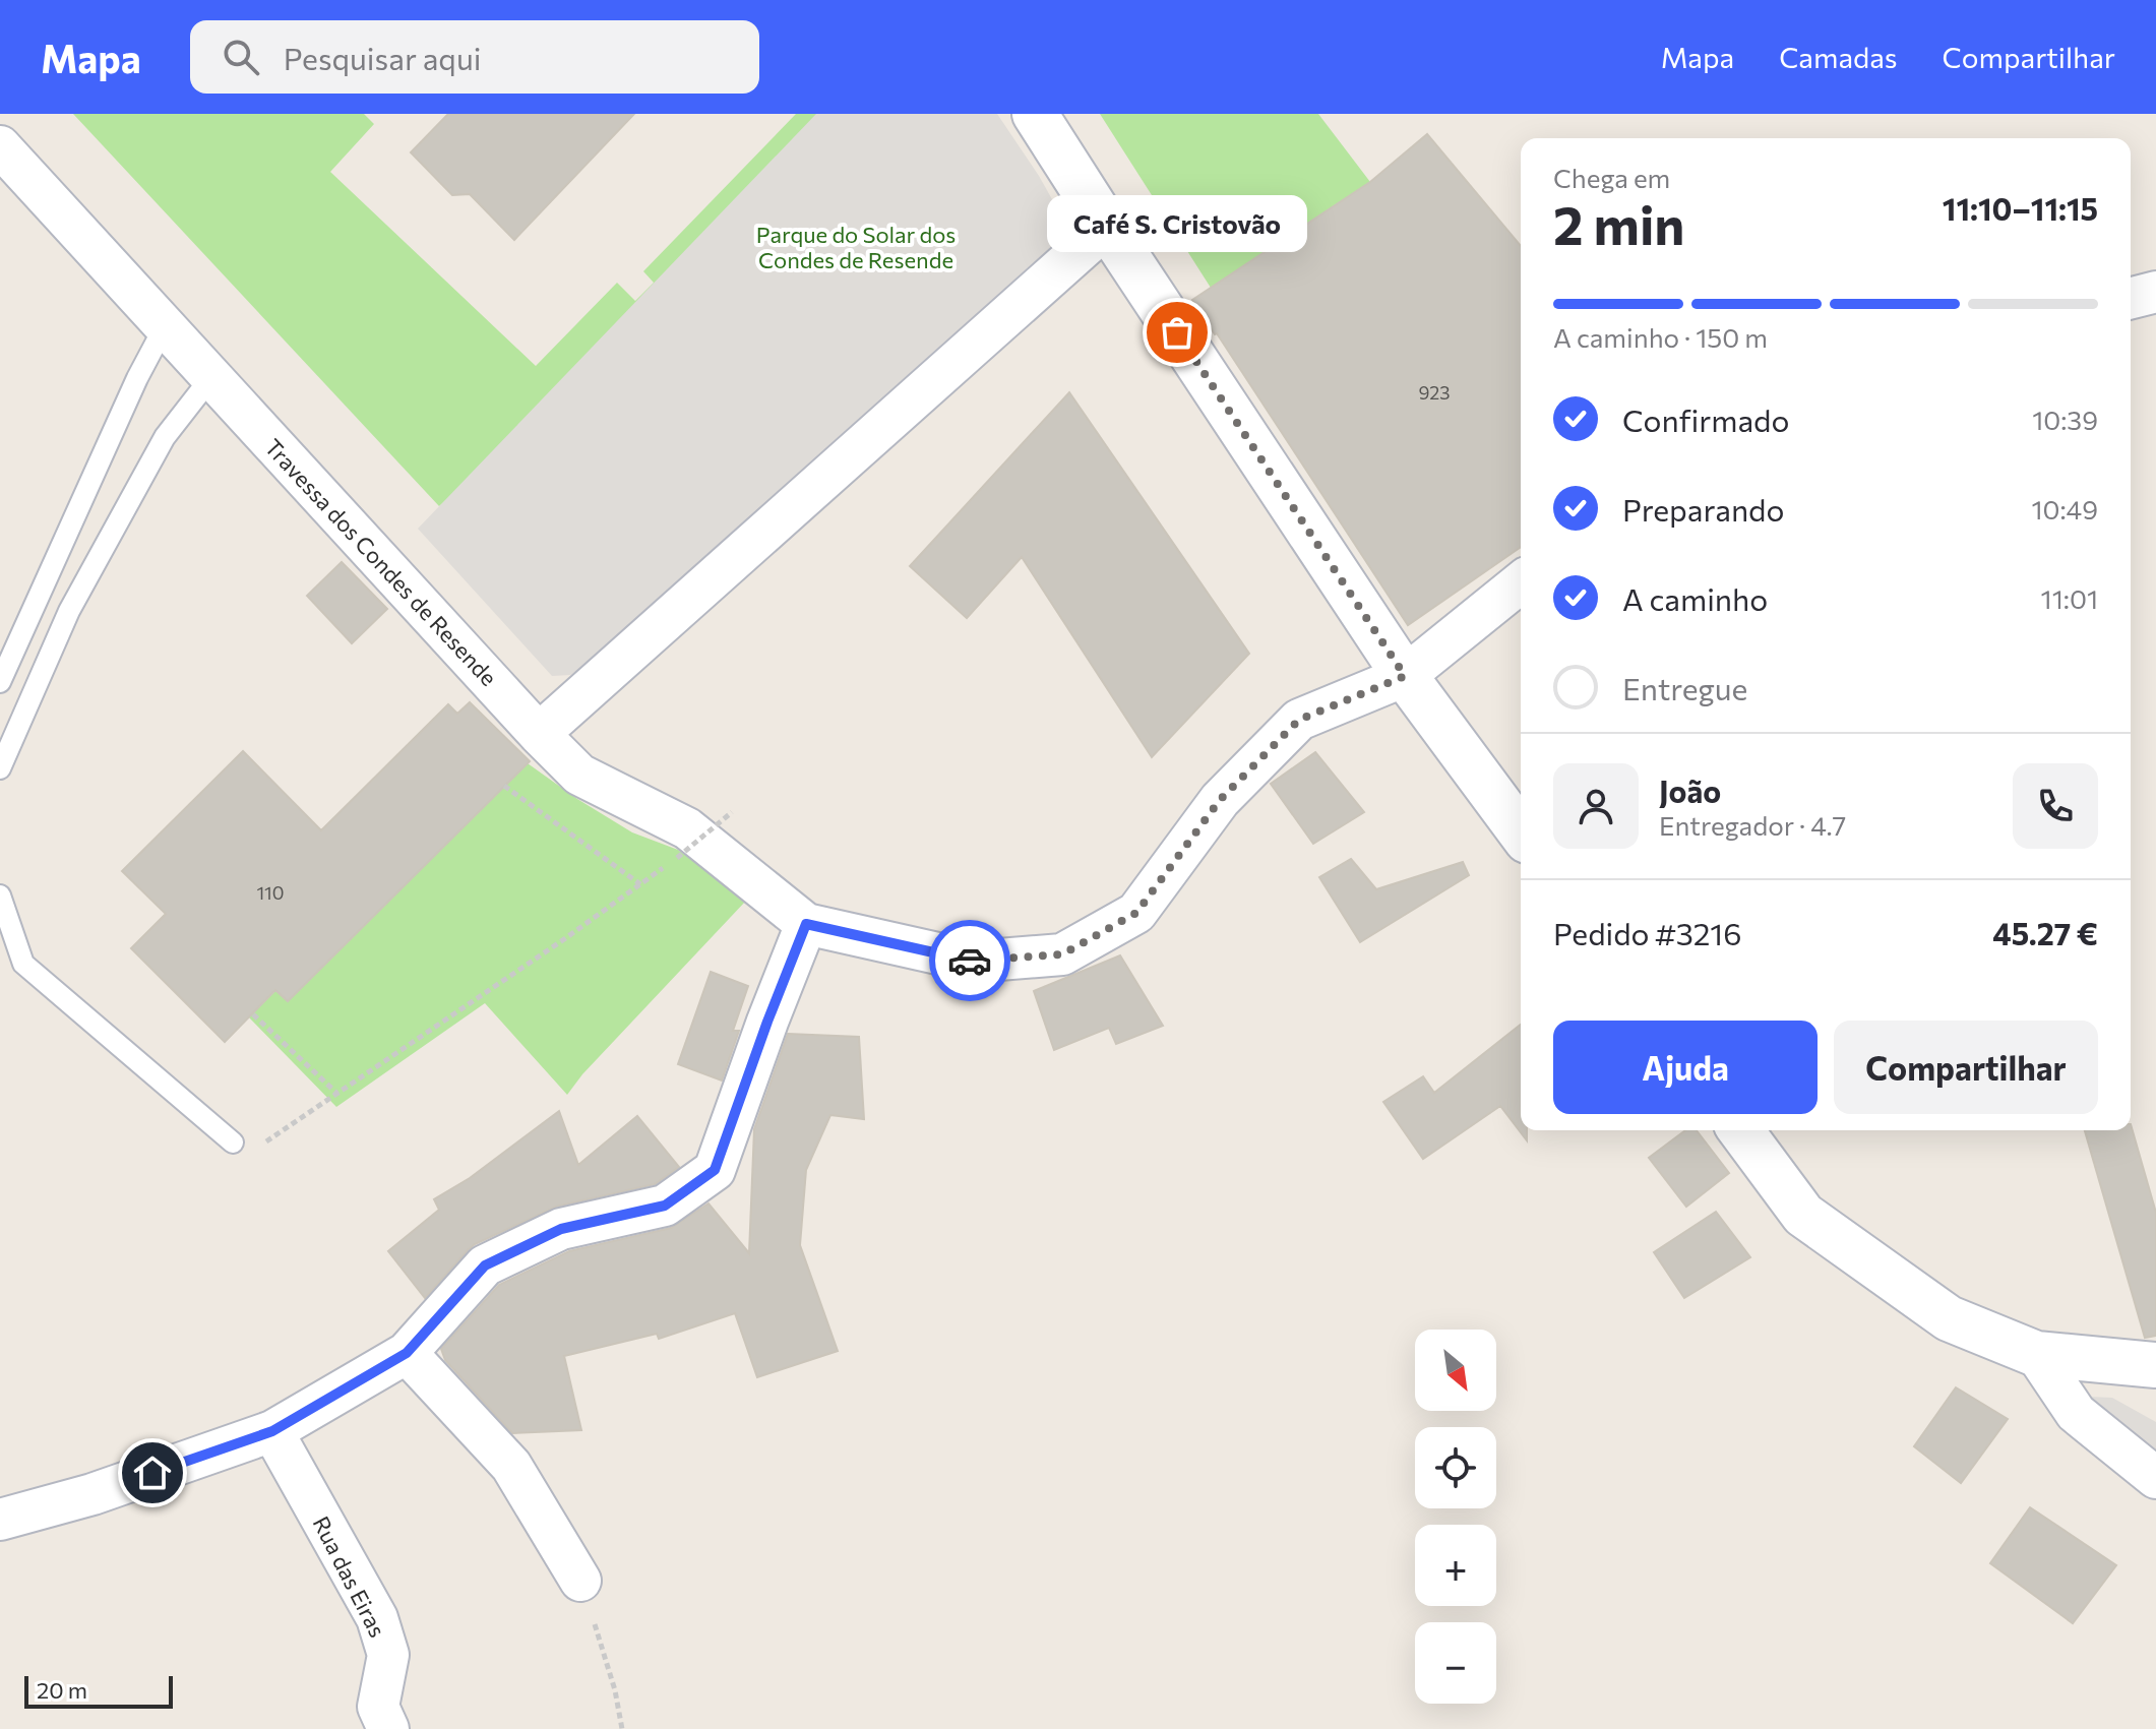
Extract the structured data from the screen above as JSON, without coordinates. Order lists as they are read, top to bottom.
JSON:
{
  "streets": {
    "street": ["Travessa dos Condes de Resende", "Rua das Eiras"]
  },
  "parks": ["Parque do Solar dos Condes de Resende"],
  "places": ["Café S. Cristovão"],
  "house_numbers": ["923", "110"],
  "scale_bar": "20 m",
  "north": "bottom right",
  "page": {
    "header": "Mapa",
    "search": "Pesquisar aqui",
    "nav": ["Mapa", "Camadas", "Compartilhar"],
    "heading": ["2 min", "Chega em", "11:10–11:15"],
    "panel": [
      "João",
      "Entregador · 4.7",
      "Pedido #3216",
      "45.27 €"
    ],
    "bubble": "Café S. Cristovão",
    "bar": "A caminho · 150 m",
    "list": [
      ["Confirmado", "10:39"],
      ["Preparando", "10:49"],
      ["A caminho", "11:01"],
      "Entregue"
    ],
    "buttons": ["Ajuda", "Compartilhar"],
    "map_buttons": ["+", "−"],
    "scale": "20 m"
  }
}
